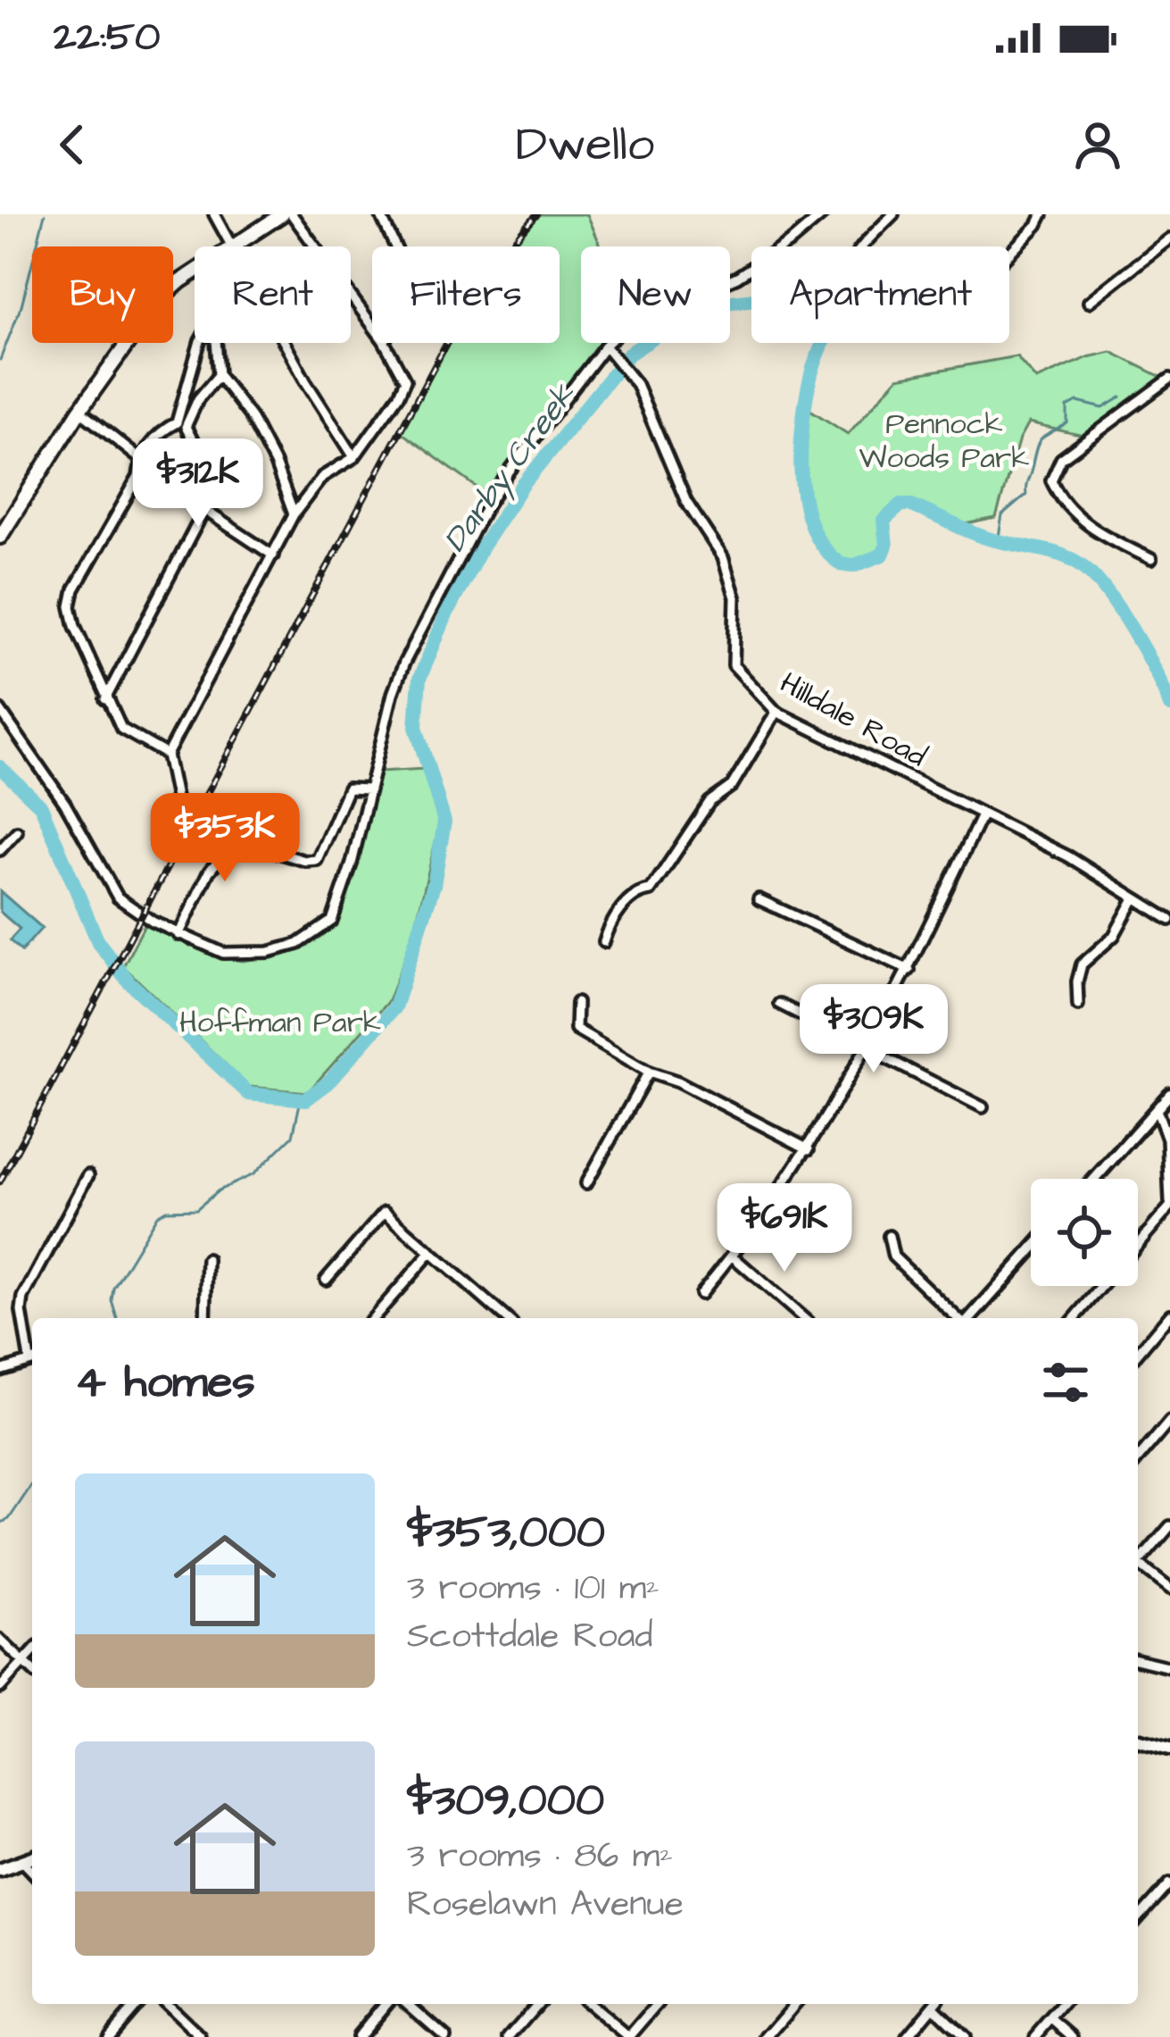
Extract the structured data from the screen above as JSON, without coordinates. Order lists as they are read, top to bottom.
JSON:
{
  "streets": {
    "street": ["Hilldale Road"]
  },
  "water": ["Darby Creek"],
  "parks": ["Pennock Woods Park", "Hoffman Park"],
  "page": {
    "status": "22:50",
    "header": "Dwello",
    "chip": [
      "Buy",
      "Rent",
      "Filters",
      "New",
      "Apartment"
    ],
    "price": [
      "$312K",
      "$353K",
      "$309K",
      "$691K"
    ],
    "heading": "4 homes",
    "list": [
      {
        "name": "$353,000",
        "note": "3 rooms · 101 m² · Scottdale Road"
      },
      {
        "name": "$309,000",
        "note": "3 rooms · 86 m² · Roselawn Avenue"
      }
    ]
  }
}
